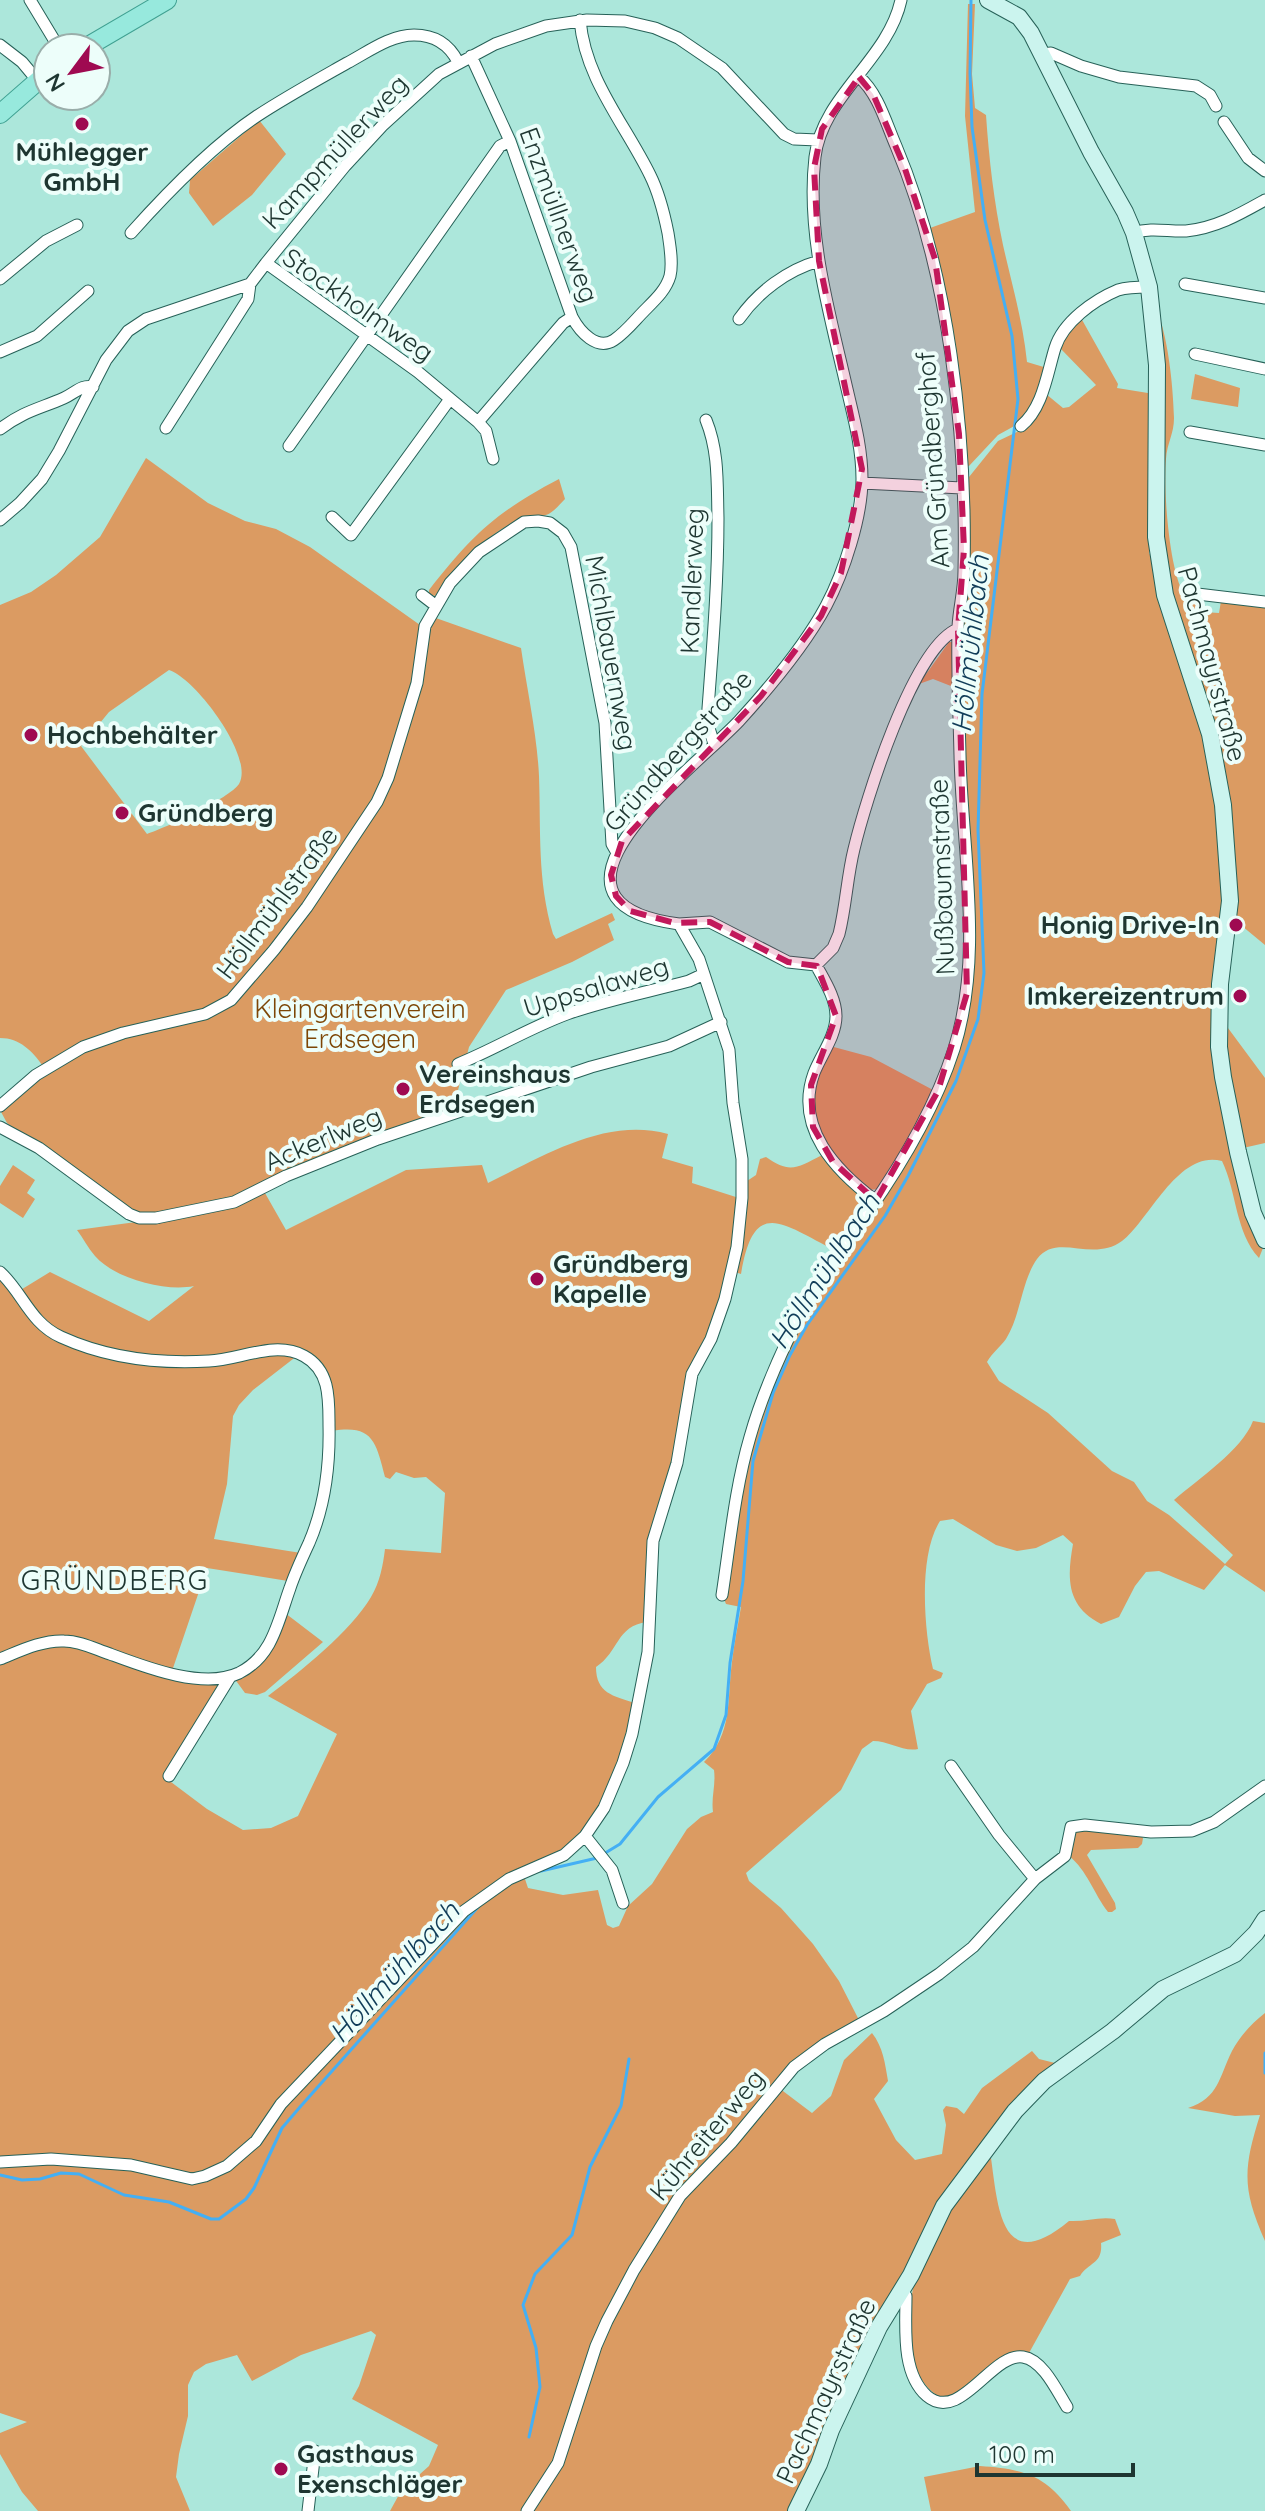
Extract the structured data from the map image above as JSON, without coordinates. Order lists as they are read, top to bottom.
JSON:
{
  "streets": {
    "street": [
      "Kampmüllerweg",
      "Enzmüllnerweg",
      "Stockholmweg",
      "Am Gründberghof",
      "Kandlerweg",
      "Michlbauernweg",
      "Pachmayrstraße",
      "Gründbergstraße",
      "Nußbaumstraße",
      "Höllmühlstraße",
      "Uppsalaweg",
      "Ackerlweg",
      "Kühreiterweg"
    ]
  },
  "crossings": [
    ["Kampmüllerweg", "Enzmüllnerweg"],
    ["Kampmüllerweg", "Stockholmweg"],
    ["Kampmüllerweg", "Gründbergstraße"],
    ["Am Gründberghof", "Gründbergstraße"],
    ["Am Gründberghof", "Nußbaumstraße"],
    ["Kandlerweg", "Gründbergstraße"],
    ["Michlbauernweg", "Gründbergstraße"],
    ["Michlbauernweg", "Höllmühlstraße"]
  ],
  "districts": ["GRÜNDBERG"],
  "water": ["Höllmühlbach"],
  "parks": ["Kleingartenverein Erdsegen"],
  "places": [
    "Mühlegger GmbH",
    "Hochbehälter",
    "Gründberg",
    "Honig Drive-In",
    "Imkereizentrum",
    "Vereinshaus Erdsegen",
    "Gründberg Kapelle",
    "Gasthaus Exenschläger"
  ],
  "scale_bar": "100 m",
  "north": "bottom left"
}
